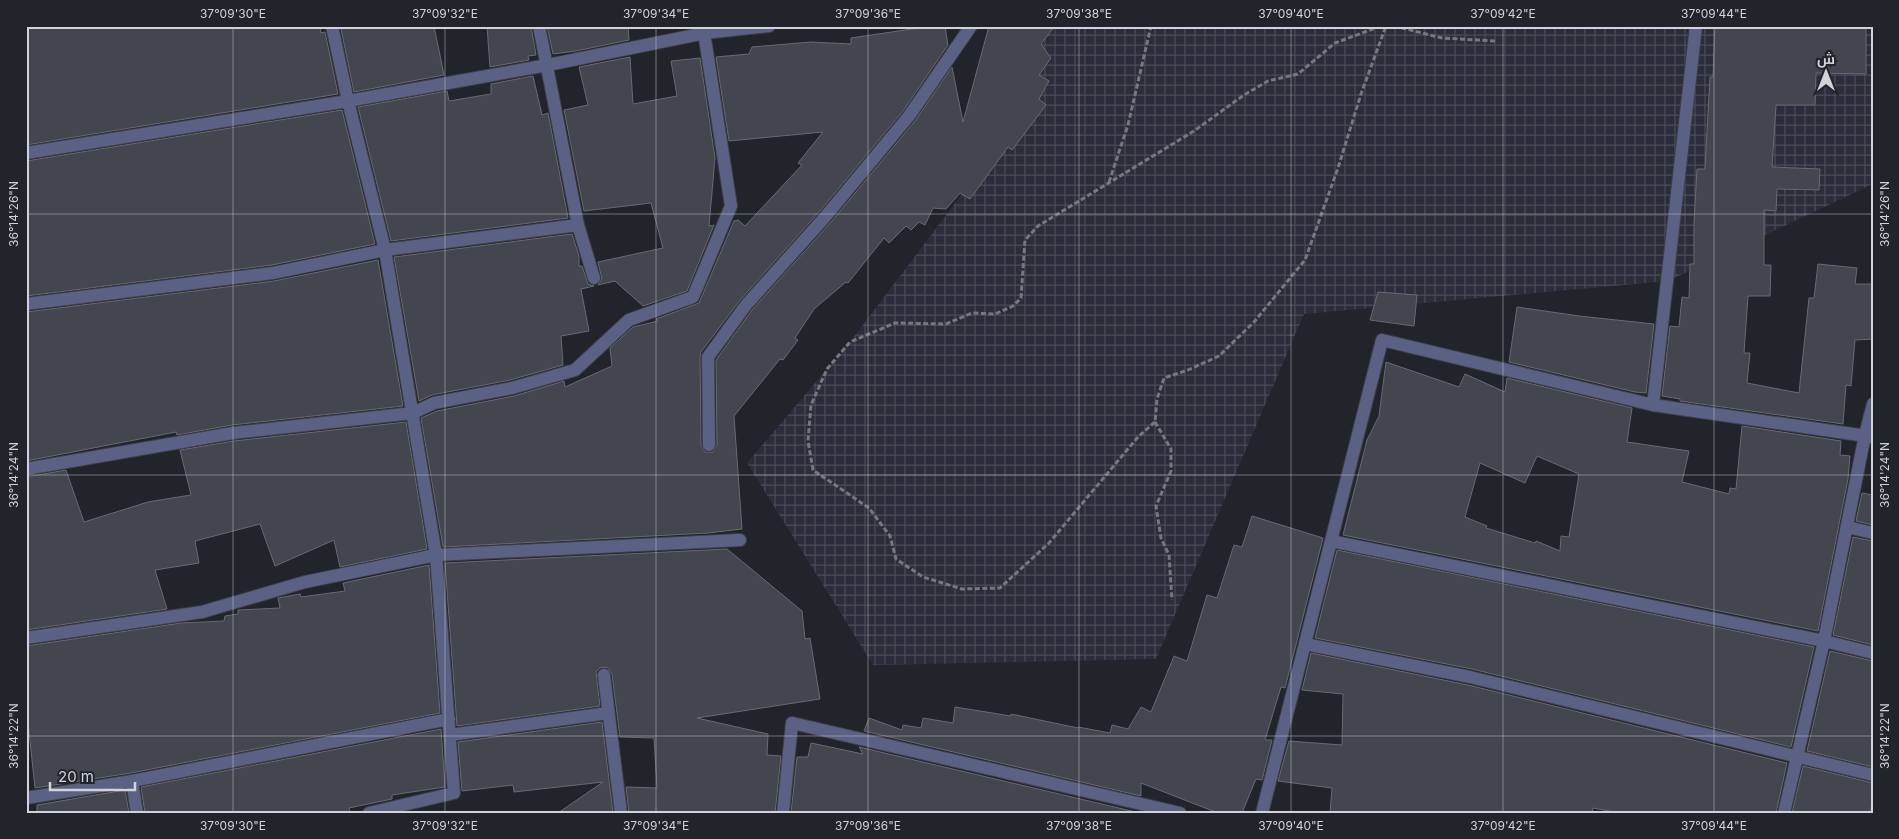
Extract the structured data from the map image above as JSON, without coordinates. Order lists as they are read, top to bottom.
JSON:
{
  "scale_bar": "20 m",
  "north": "top",
  "coordinates": [
    "37°09'30\"E",
    "37°09'32\"E",
    "37°09'34\"E",
    "37°09'36\"E",
    "37°09'38\"E",
    "37°09'40\"E",
    "37°09'42\"E",
    "37°09'44\"E",
    "36°14'26\"N",
    "36°14'24\"N",
    "36°14'22\"N"
  ]
}
